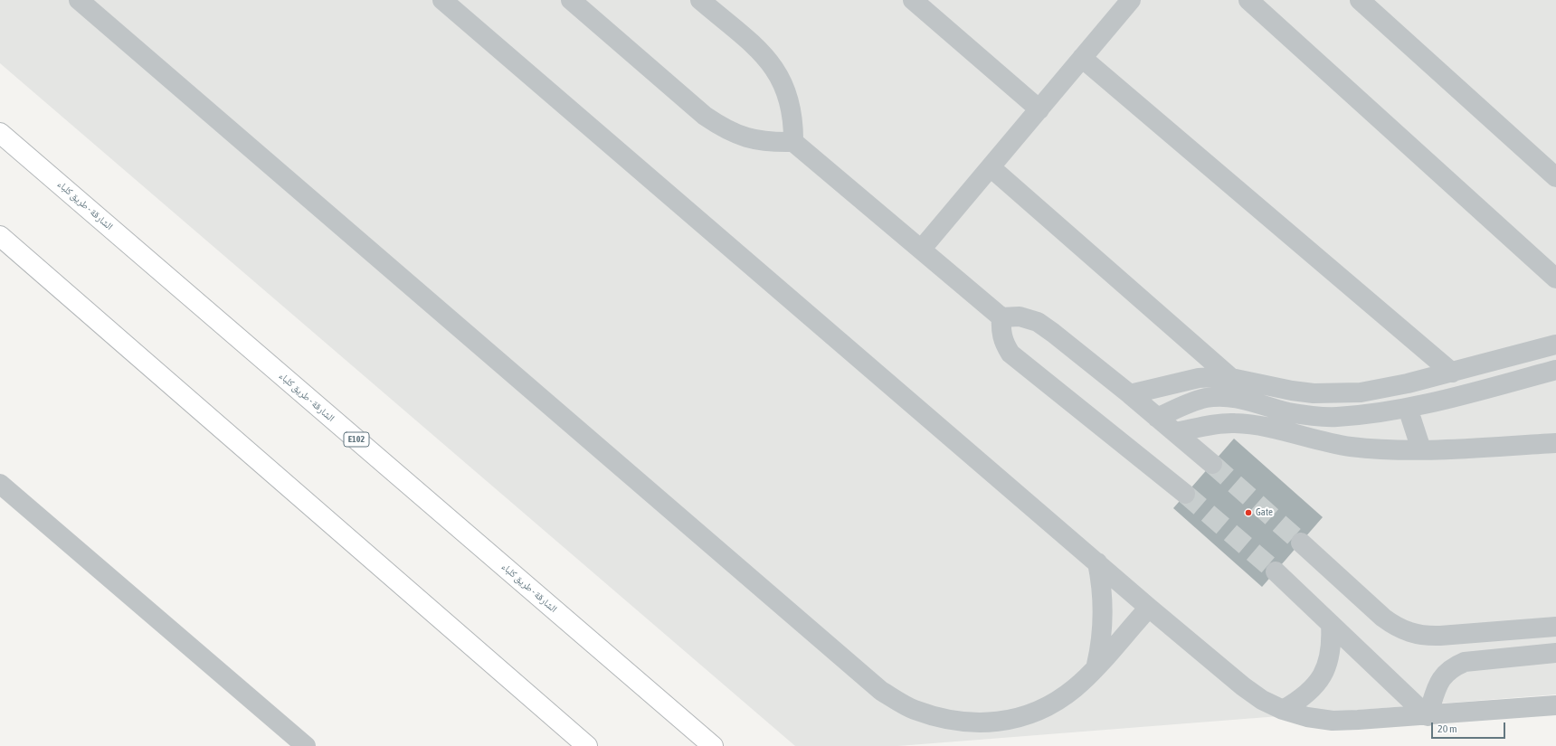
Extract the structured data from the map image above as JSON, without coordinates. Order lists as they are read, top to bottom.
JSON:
{
  "streets": {
    "highway": ["الشارقة - طريق كلباء", "E102"]
  },
  "places": ["Gate"],
  "scale_bar": "20 m"
}
